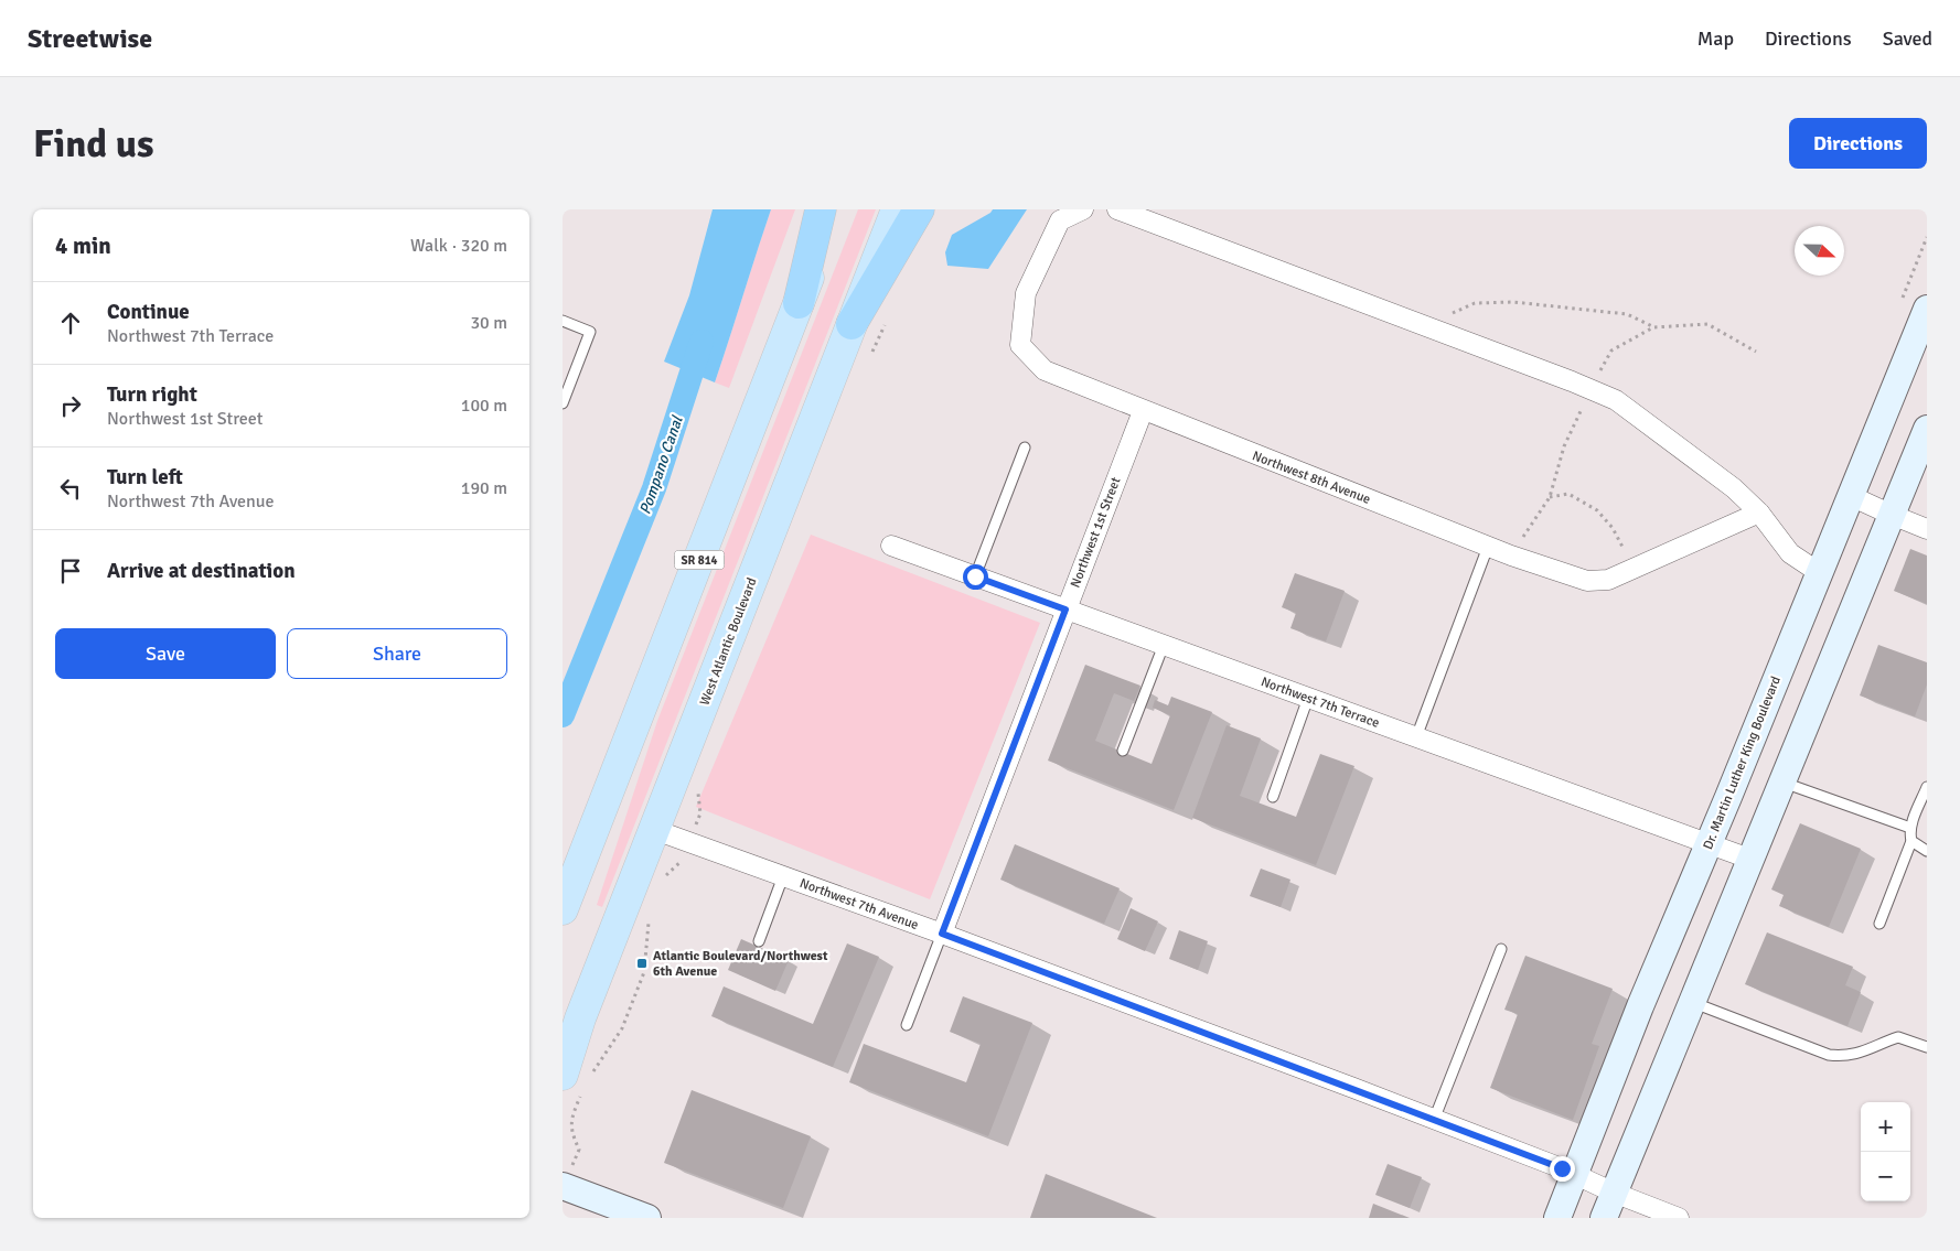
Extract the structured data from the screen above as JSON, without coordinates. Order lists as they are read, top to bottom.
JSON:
{
  "streets": {
    "main road": ["SR 814", "West Atlantic Boulevard", "Dr. Martin Luther King Boulevard"],
    "street": [
      "Northwest 8th Avenue",
      "Northwest 1st Street",
      "Northwest 7th Terrace",
      "Northwest 7th Avenue"
    ]
  },
  "crossings": [
    ["Northwest 8th Avenue", "Northwest 1st Street"],
    ["Northwest 1st Street", "Northwest 7th Terrace"],
    ["Northwest 1st Street", "Northwest 7th Avenue"],
    ["West Atlantic Boulevard", "Northwest 7th Avenue"],
    ["Northwest 7th Terrace", "Dr. Martin Luther King Boulevard"],
    ["Dr. Martin Luther King Boulevard", "Northwest 7th Avenue"]
  ],
  "water": ["Pompano Canal"],
  "places": {
    "transit": ["Atlantic Boulevard/Northwest 6th Avenue"]
  },
  "north": "right",
  "page": {
    "header": "Streetwise",
    "nav": ["Map", "Directions", "Saved"],
    "buttons": [
      "Directions",
      ["Save", "Share"]
    ],
    "title": "Find us",
    "heading": ["4 min", "Walk · 320 m"],
    "list": [
      ["Continue", "Northwest 7th Terrace", "30 m"],
      ["Turn right", "Northwest 1st Street", "100 m"],
      ["Turn left", "Northwest 7th Avenue", "190 m"],
      "Arrive at destination"
    ],
    "map_buttons": ["+", "−"]
  }
}
